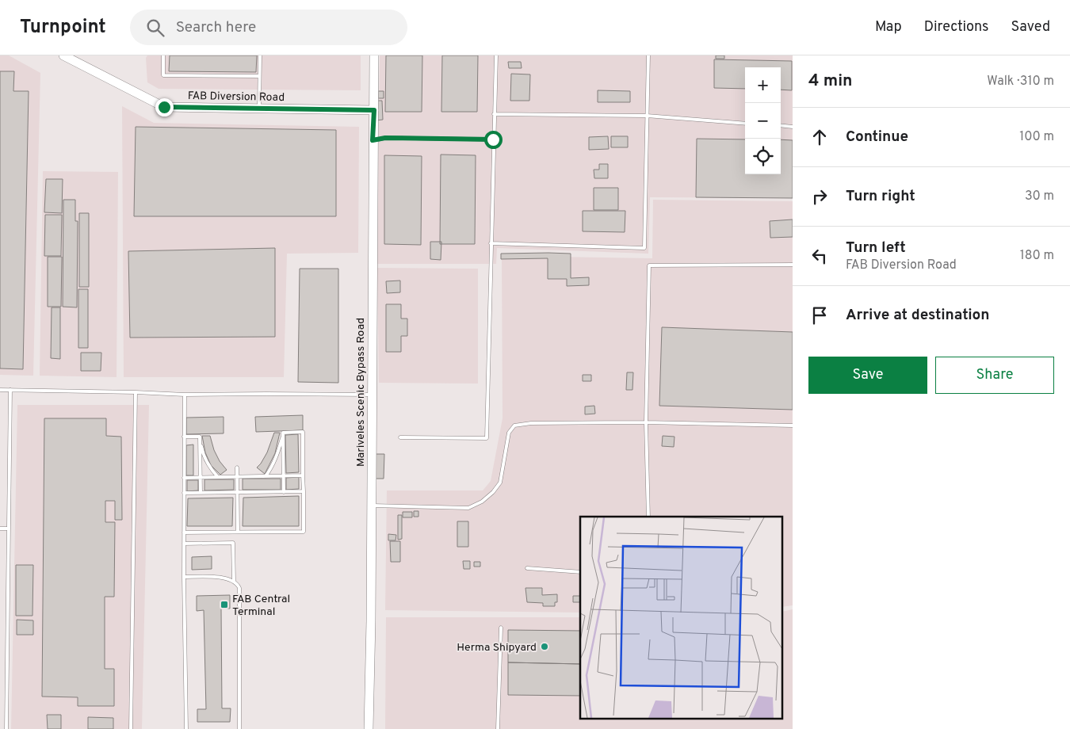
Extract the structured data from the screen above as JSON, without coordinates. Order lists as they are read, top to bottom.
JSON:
{
  "streets": {
    "main road": ["FAB Diversion Road", "Mariveles Scenic Bypass Road"]
  },
  "crossings": [
    ["FAB Diversion Road", "Mariveles Scenic Bypass Road"]
  ],
  "places": {
    "transit": ["FAB Central Terminal"],
    "other": ["Herma Shipyard"]
  },
  "page": {
    "header": "Turnpoint",
    "search": "Search here",
    "nav": ["Map", "Directions", "Saved"],
    "heading": ["4 min", "Walk · 310 m"],
    "map_buttons": ["+", "−"],
    "list": [
      ["Continue", "100 m"],
      ["Turn right", "30 m"],
      ["Turn left", "FAB Diversion Road", "180 m"],
      "Arrive at destination"
    ],
    "buttons": ["Save", "Share"]
  }
}
